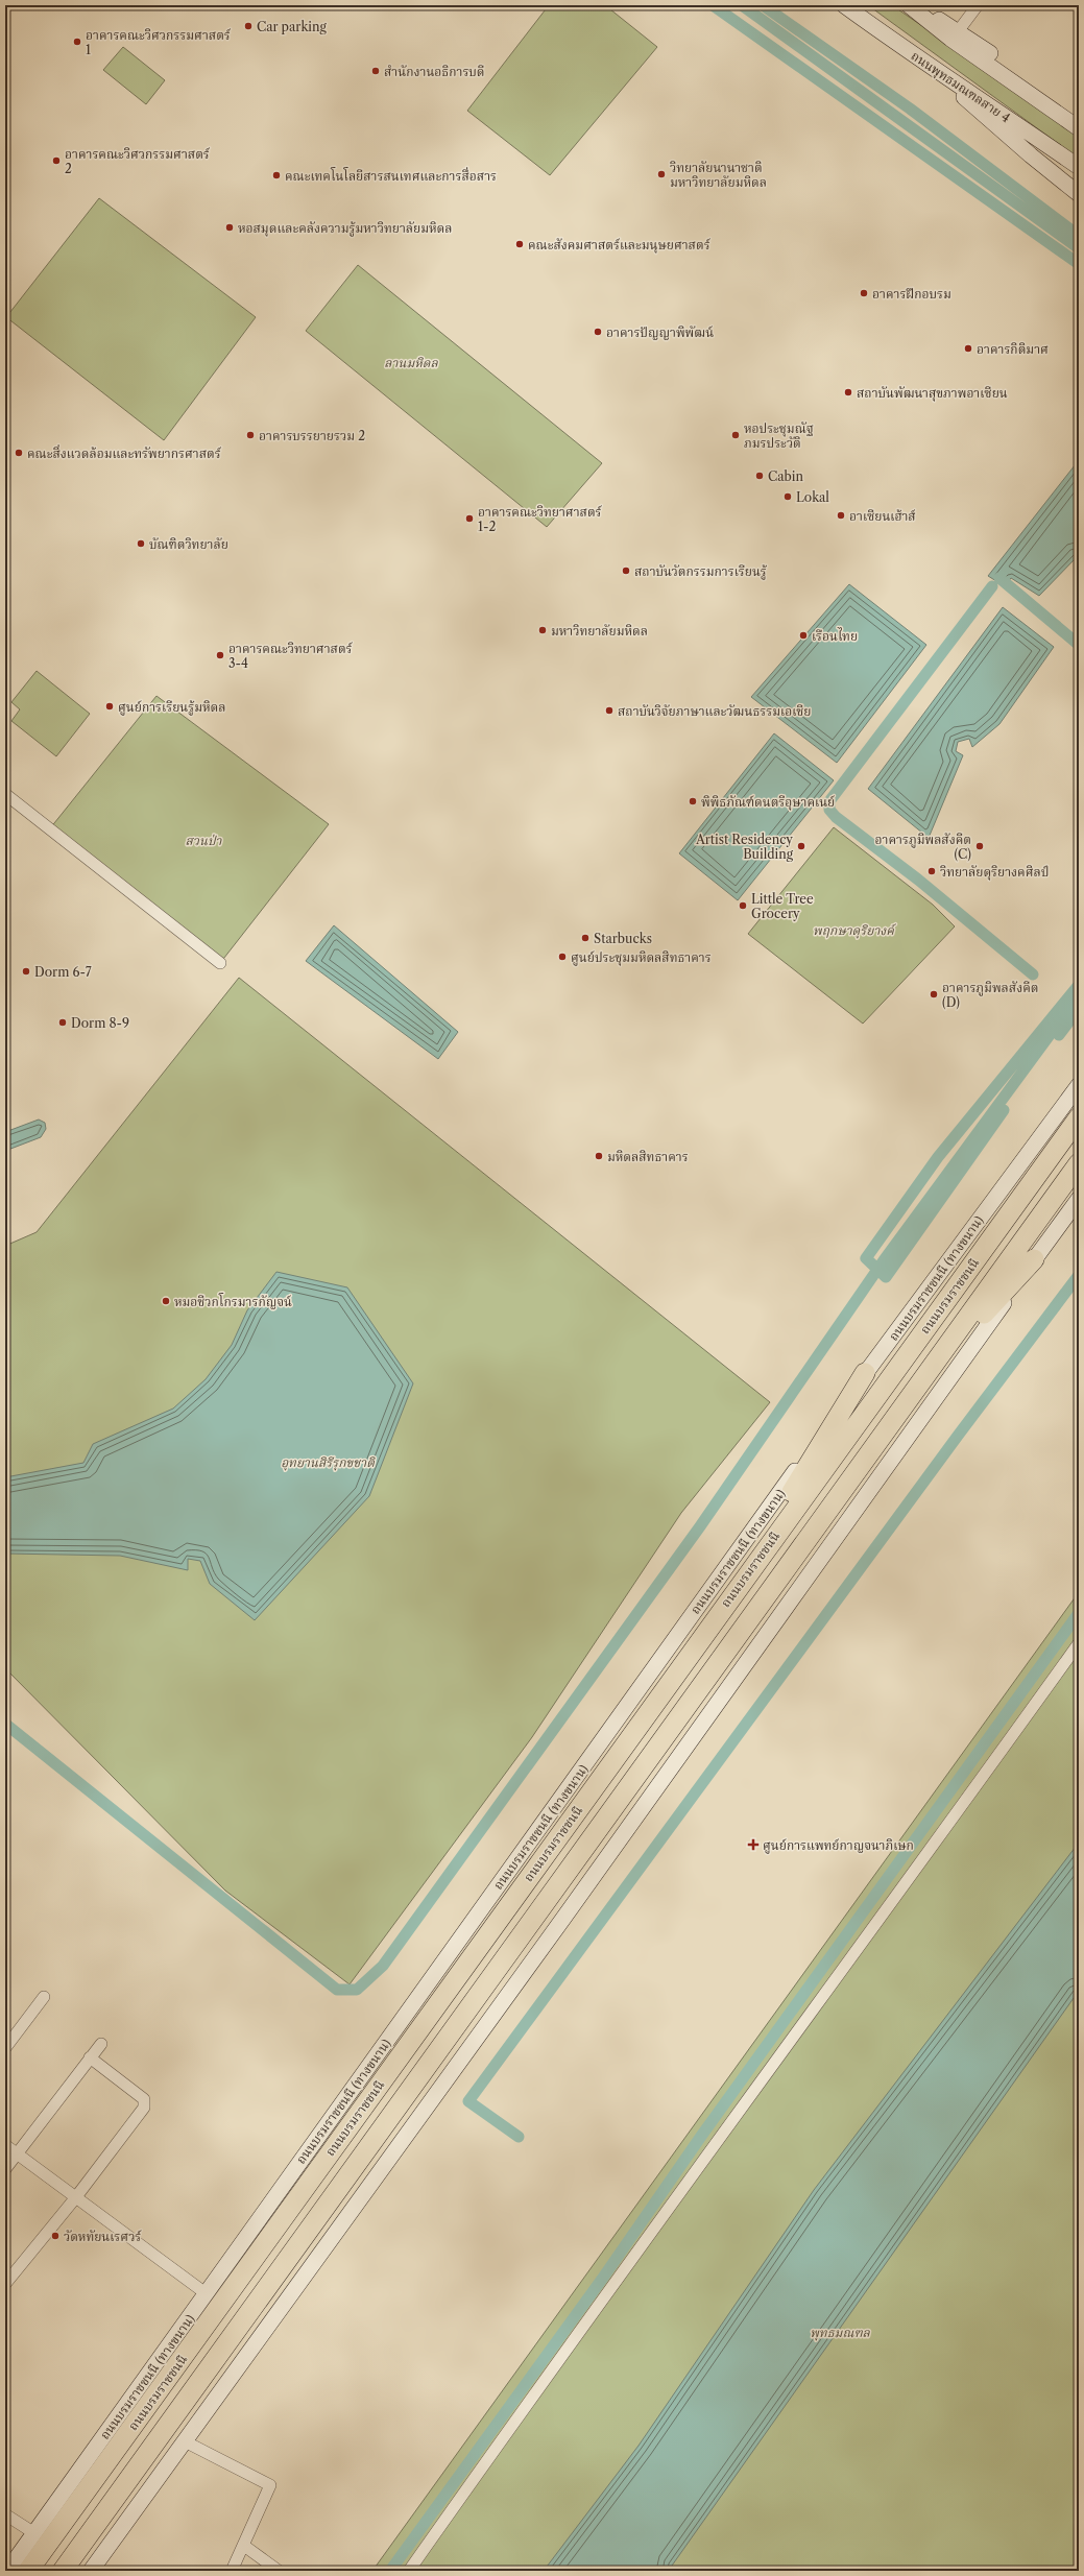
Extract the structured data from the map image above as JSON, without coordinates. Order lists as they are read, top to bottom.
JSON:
{
  "streets": {
    "highway": ["ถนนบรมราชชนนี"],
    "main road": ["ถนนพุทธมณฑลสาย 4", "ถนนบรมราชชนนี (ทางขนาน)"]
  },
  "parks": [
    "ลานมหิดล",
    "สวนป่า",
    "พฤกษาดุริยางค์",
    "อุทยานสิรีรุกขชาติ",
    "พุทธมณฑล"
  ],
  "places": {
    "other": [
      "Car parking",
      "อาคารคณะวิศวกรรมศาสตร์ 1",
      "สำนักงานอธิการบดี",
      "อาคารคณะวิศวกรรมศาสตร์ 2",
      "วิทยาลัยนานาชาติ มหาวิทยาลัยมหิดล",
      "คณะเทคโนโลยีสารสนเทศและการสื่อสาร",
      "หอสมุดและคลังความรู้มหาวิทยาลัยมหิดล",
      "คณะสังคมศาสตร์และมนุษยศาสตร์",
      "อาคารฝึกอบรม",
      "อาคารปัญญาพิพัฒน์",
      "อาคารกิติมาศ",
      "สถาบันพัฒนาสุขภาพอาเซียน",
      "อาคารบรรยายรวม 2",
      "หอประชุมณัฐ ภมรประวัติ",
      "คณะสิ่งแวดล้อมและทรัพยากรศาสตร์",
      "Cabin",
      "Lokal",
      "อาเซียนเฮ้าส์",
      "อาคารคณะวิทยาศาสตร์ 1-2",
      "บัณฑิตวิทยาลัย",
      "สถาบันวัตกรรมการเรียนรู้",
      "มหาวิทยาลัยมหิดล",
      "เรือนไทย",
      "อาคารคณะวิทยาศาสตร์ 3-4",
      "ศูนย์การเรียนรู้มหิดล",
      "สถาบันวิจัยภาษาและวัฒนธรรมเอเชีย",
      "พิพิธภัณฑ์ดนตรีอุษาคเนย์",
      "Artist Residency Building",
      "อาคารภูมิพลสังคีต (C)",
      "วิทยาลัยดุริยางคศิลป์",
      "Little Tree Grocery",
      "Starbucks",
      "ศูนย์ประชุมมหิดลสิทธาคาร",
      "Dorm 6-7",
      "อาคารภูมิพลสังคีต (D)",
      "Dorm 8-9",
      "มหิดลสิทธาคาร",
      "หมอชีวกโกรมารกัญจน์",
      "วัดหทัยนเรศวร์"
    ],
    "health": ["ศูนย์การแพทย์กาญจนาภิเษก"]
  }
}
